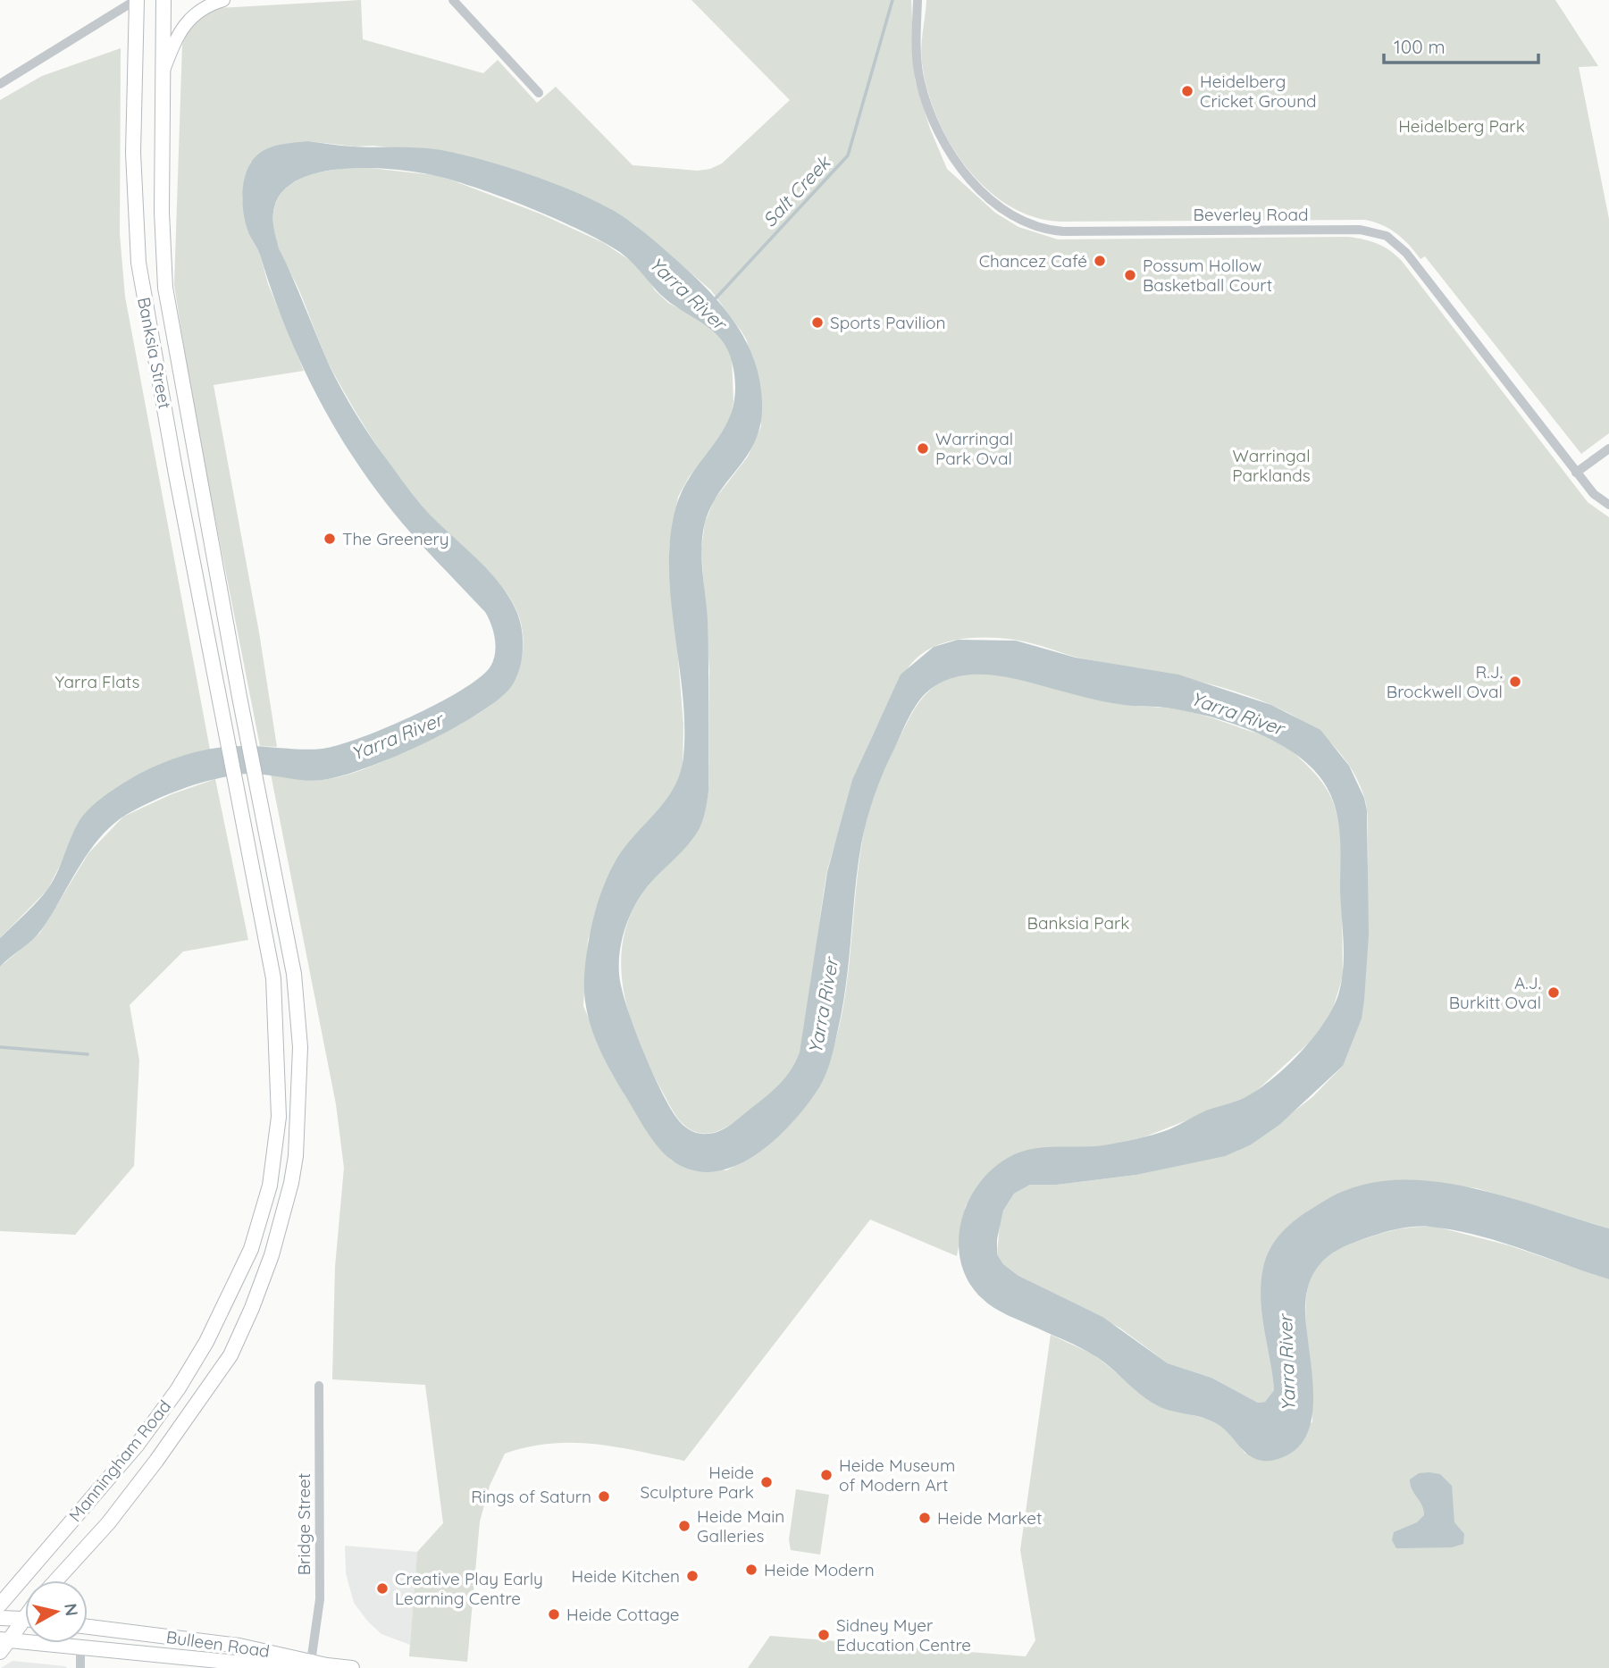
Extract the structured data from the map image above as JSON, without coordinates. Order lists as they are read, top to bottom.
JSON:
{
  "streets": {
    "main road": ["Banksia Street", "Manningham Road", "Bulleen Road"],
    "street": ["Beverley Road", "Bridge Street"]
  },
  "crossings": [
    ["Banksia Street", "Manningham Road"],
    ["Bridge Street", "Bulleen Road"]
  ],
  "water": ["Salt Creek", "Yarra River"],
  "parks": [
    "Heidelberg Park",
    "Warringal Parklands",
    "Yarra Flats",
    "Banksia Park"
  ],
  "places": [
    "Heidelberg Cricket Ground",
    "Chancez Café",
    "Possum Hollow Basketball Court",
    "Sports Pavilion",
    "Warringal Park Oval",
    "The Greenery",
    "R.J. Brockwell Oval",
    "A.J. Burkitt Oval",
    "Heide Museum of Modern Art",
    "Heide Sculpture Park",
    "Rings of Saturn",
    "Heide Market",
    "Heide Main Galleries",
    "Heide Modern",
    "Heide Kitchen",
    "Creative Play Early Learning Centre",
    "Heide Cottage",
    "Sidney Myer Education Centre"
  ],
  "scale_bar": "100 m",
  "north": "right"
}
